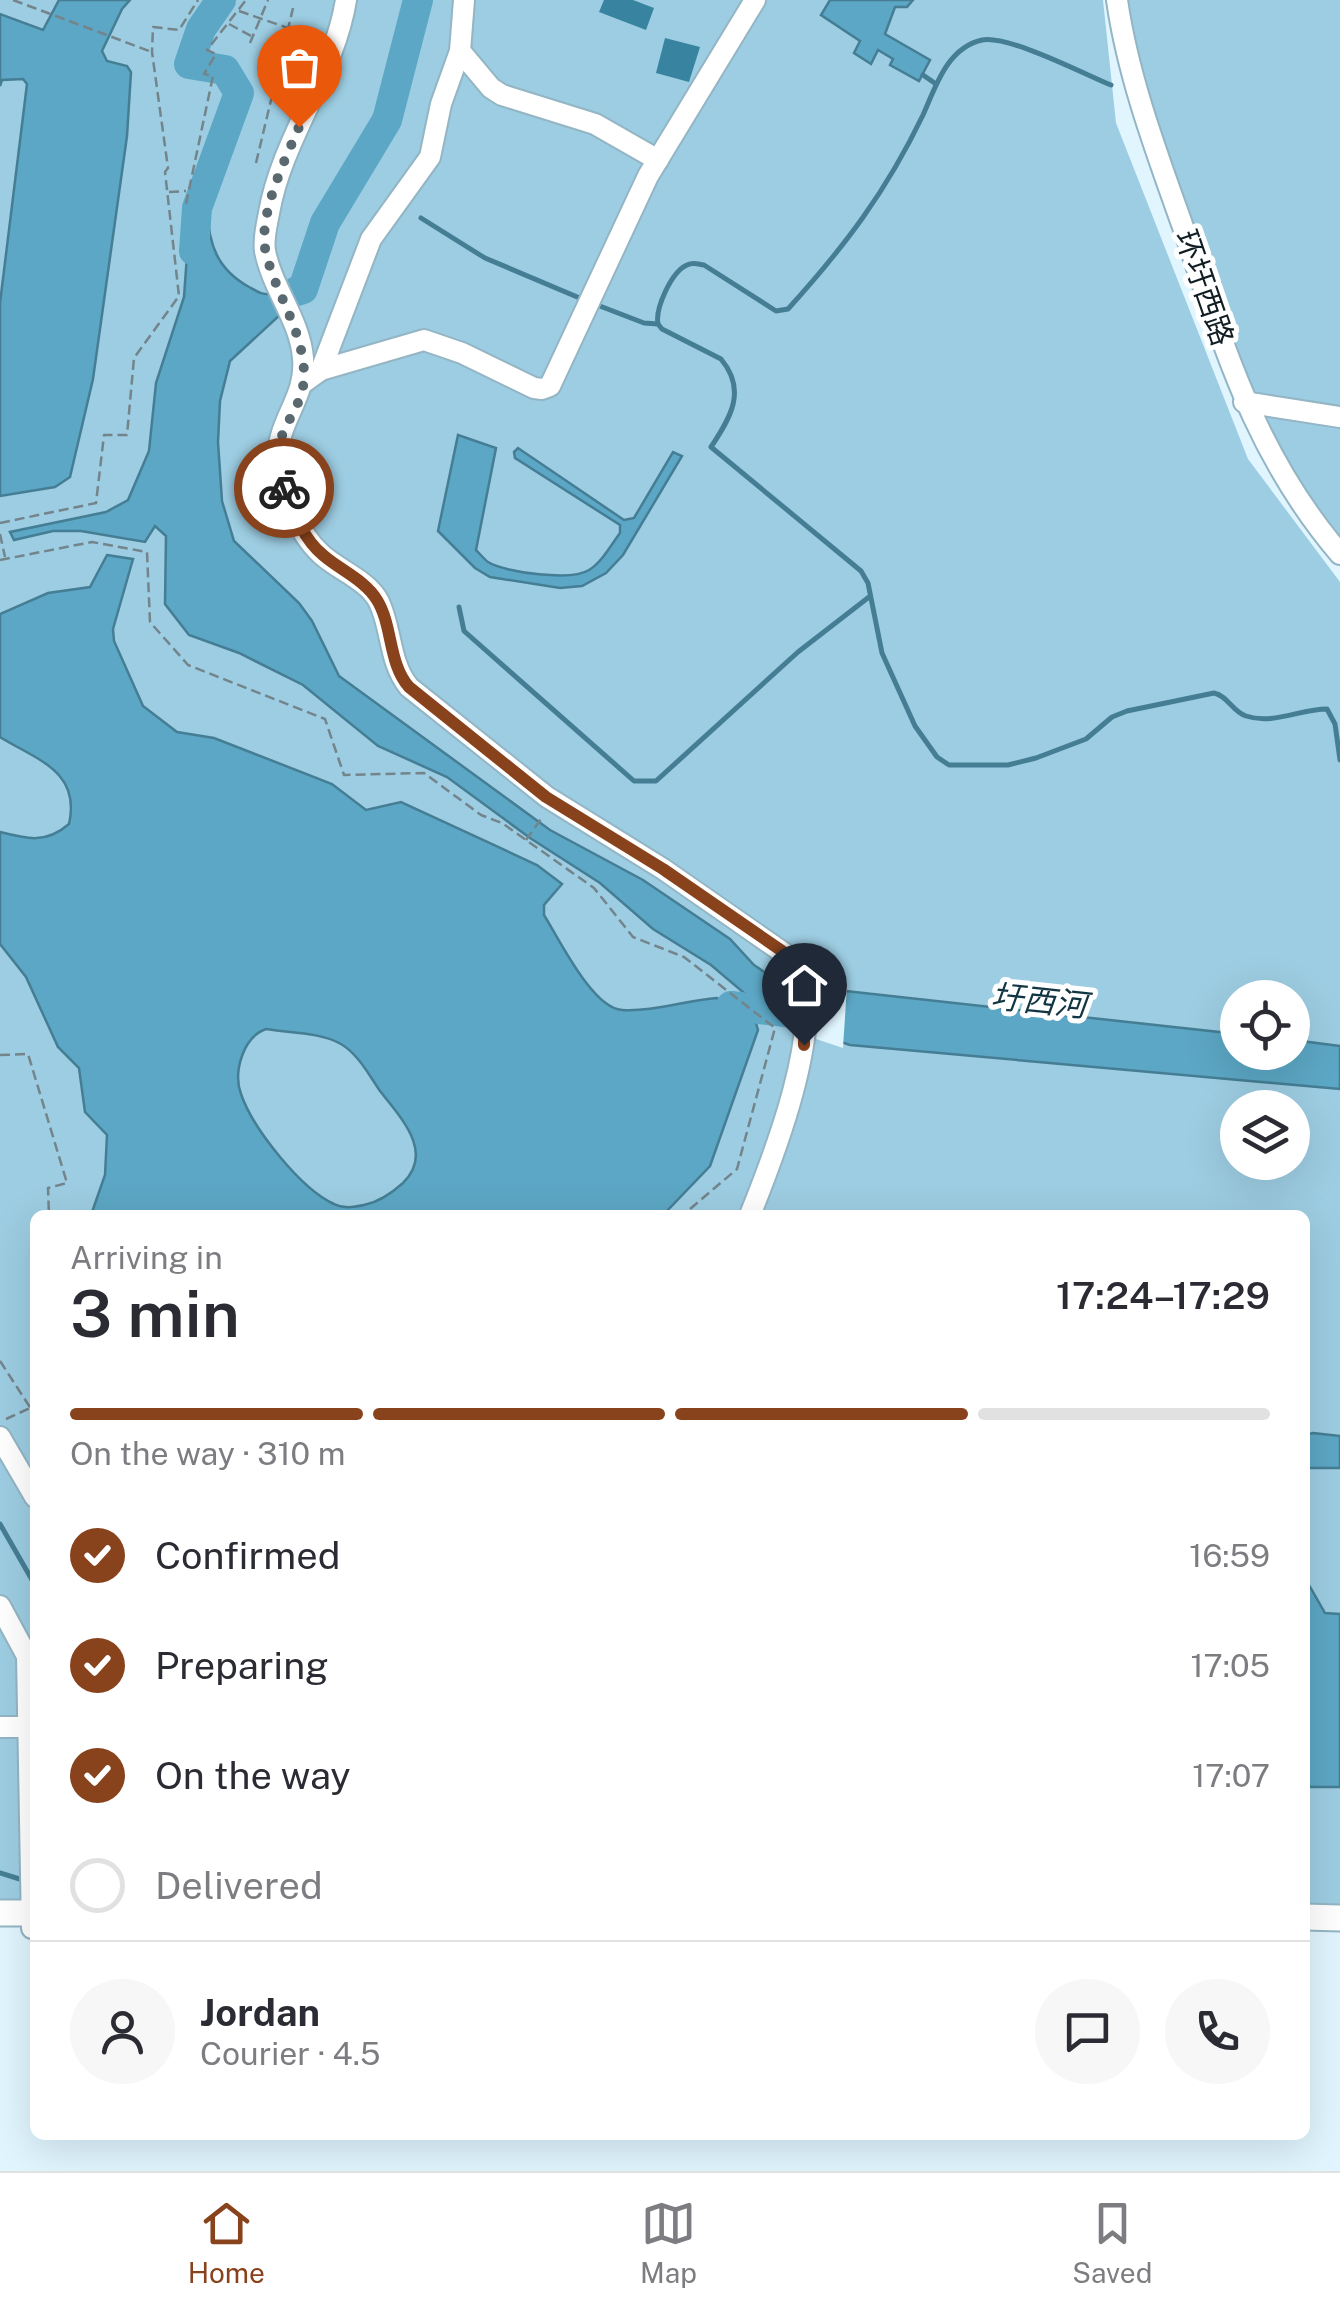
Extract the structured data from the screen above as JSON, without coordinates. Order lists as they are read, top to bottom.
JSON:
{
  "streets": {
    "street": ["环圩西路"]
  },
  "water": ["圩西河"],
  "page": {
    "heading": ["3 min", "Arriving in", "17:24–17:29"],
    "panel": ["Jordan", "Courier · 4.5"],
    "bar": "On the way · 310 m",
    "list": [
      ["Confirmed", "16:59"],
      ["Preparing", "17:05"],
      ["On the way", "17:07"],
      "Delivered"
    ],
    "tabs": ["Home", "Map", "Saved"]
  }
}
